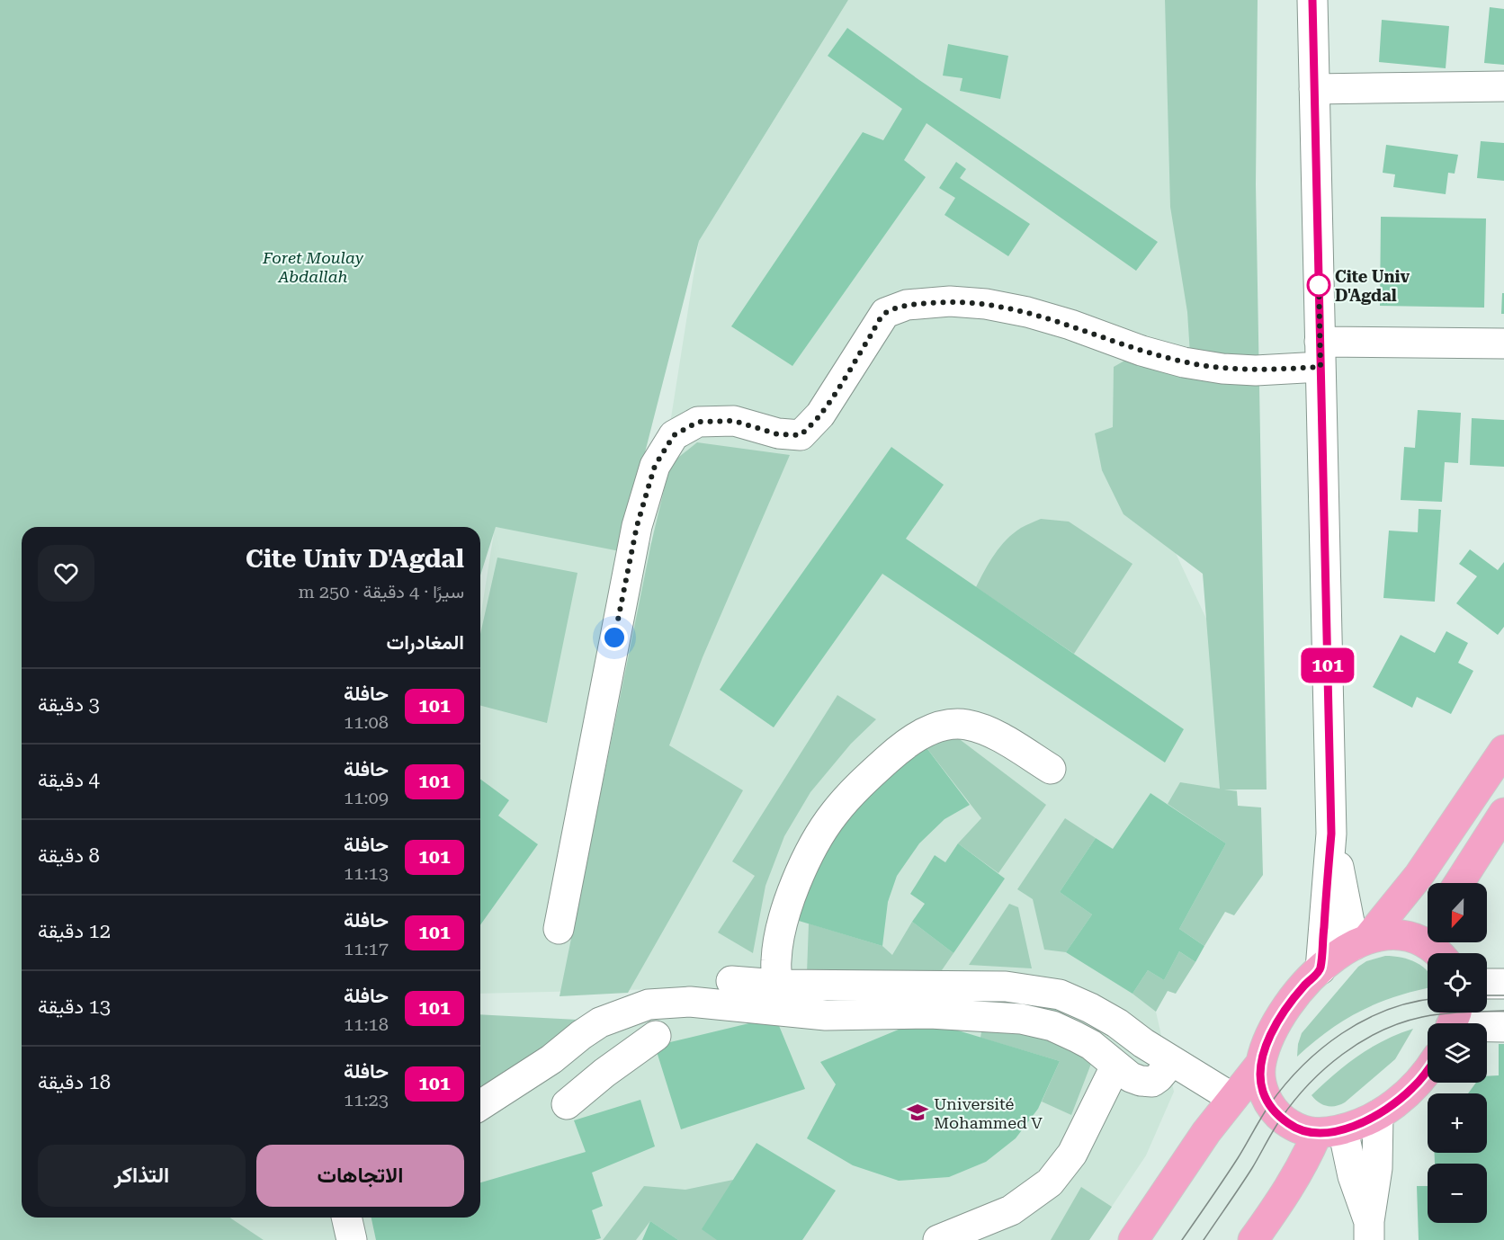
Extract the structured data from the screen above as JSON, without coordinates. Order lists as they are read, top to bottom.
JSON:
{
  "parks": ["Foret Moulay Abdallah"],
  "places": {
    "other": ["Cite Univ D'Agdal"],
    "school or university": ["Université Mohammed V"]
  },
  "lines": ["bus line 101"],
  "north": "bottom",
  "page": {
    "on_map": "101",
    "heading": [
      ["Cite Univ D'Agdal", "سيرًا · 4 دقيقة · 250 m"],
      "المغادرات"
    ],
    "list": [
      {
        "mark": "101",
        "name": "حافلة",
        "note": "11:08",
        "value": "3 دقيقة"
      },
      {
        "mark": "101",
        "name": "حافلة",
        "note": "11:09",
        "value": "4 دقيقة"
      },
      {
        "mark": "101",
        "name": "حافلة",
        "note": "11:13",
        "value": "8 دقيقة"
      },
      {
        "mark": "101",
        "name": "حافلة",
        "note": "11:17",
        "value": "12 دقيقة"
      },
      {
        "mark": "101",
        "name": "حافلة",
        "note": "11:18",
        "value": "13 دقيقة"
      },
      {
        "mark": "101",
        "name": "حافلة",
        "note": "11:23",
        "value": "18 دقيقة"
      }
    ],
    "map_buttons": ["+", "−"],
    "buttons": ["الاتجاهات", "التذاكر"]
  }
}
